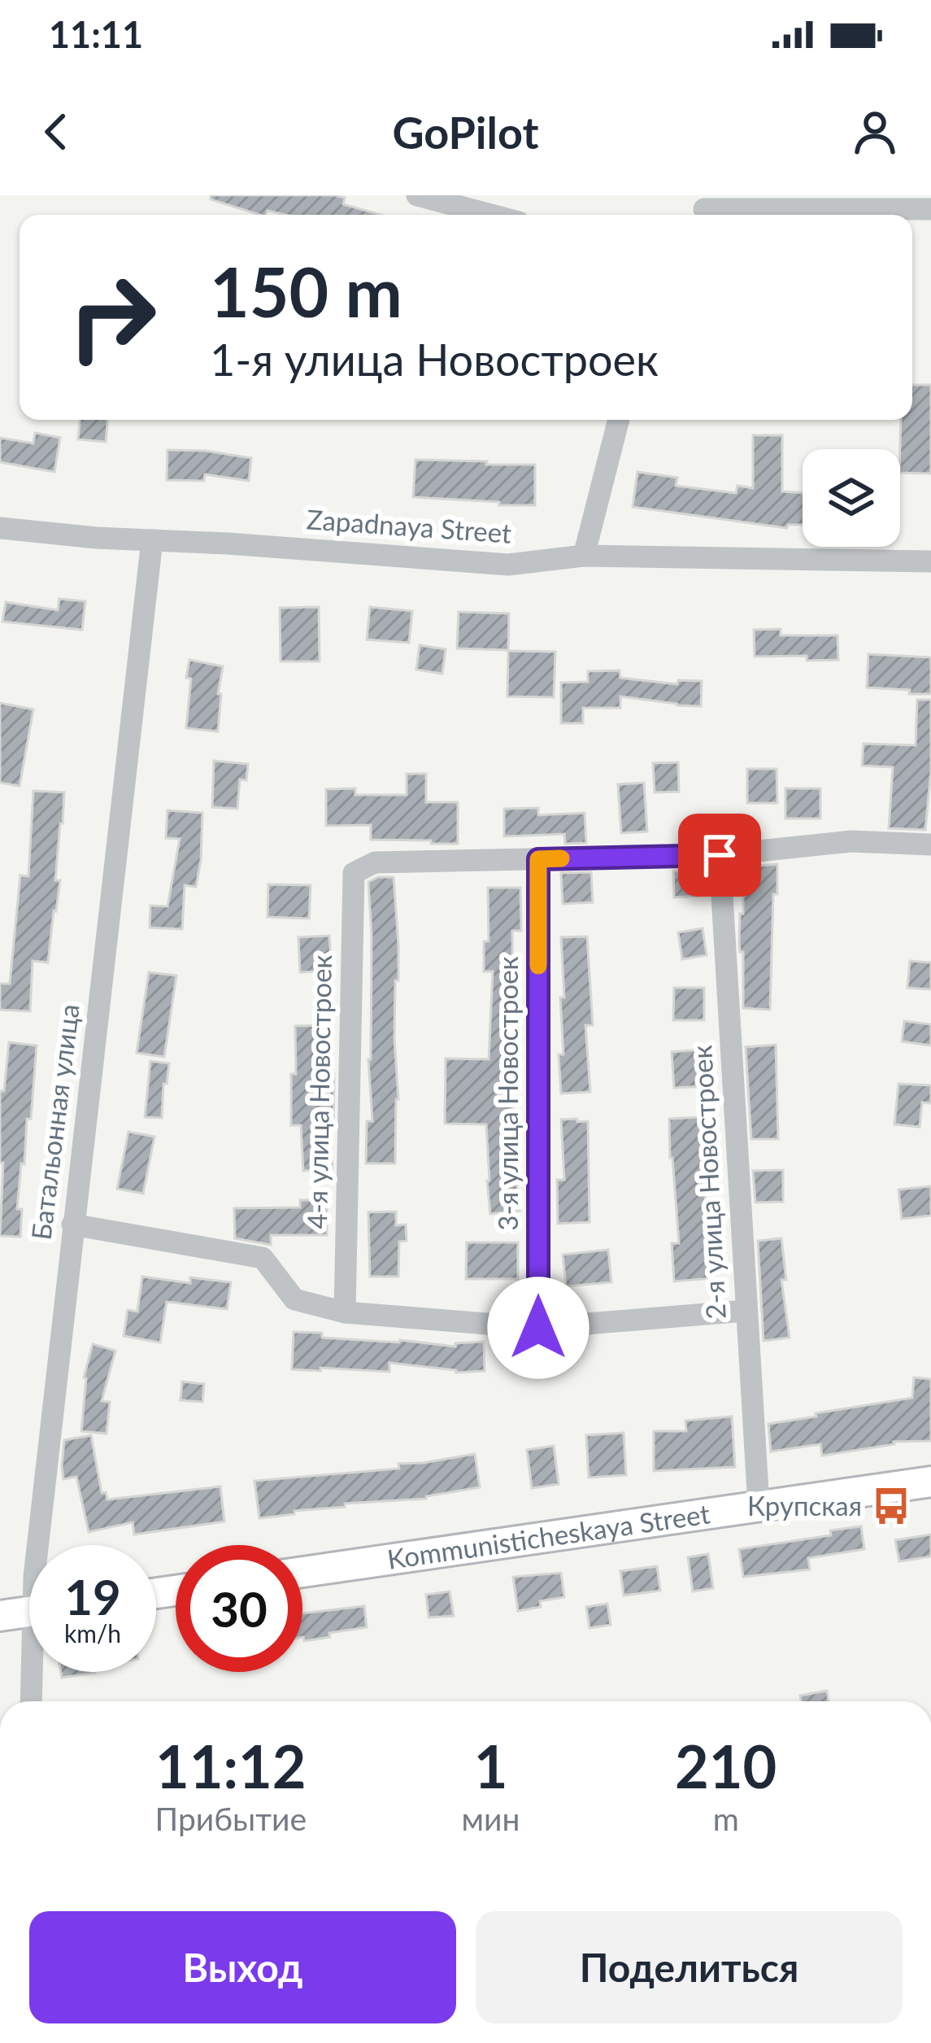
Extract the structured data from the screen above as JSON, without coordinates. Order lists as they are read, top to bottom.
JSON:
{
  "streets": {
    "main road": ["Kommunisticheskaya Street"],
    "street": [
      "Zapadnaya Street",
      "4-я улица Новостроек",
      "3-я улица Новостроек",
      "Батальонная улица",
      "2-я улица Новостроек"
    ]
  },
  "crossings": [
    ["Zapadnaya Street", "Батальонная улица"],
    ["4-я улица Новостроек", "3-я улица Новостроек"],
    ["2-я улица Новостроек", "Kommunisticheskaya Street"]
  ],
  "places": {
    "bus stop": ["Крупская"]
  },
  "page": {
    "status": "11:11",
    "header": "GoPilot",
    "turn": ["150 m", "1-я улица Новостроек"],
    "speed": "19 km/h",
    "limit": "30",
    "eta": [
      "11:12",
      "Прибытие",
      "1",
      "мин",
      "210",
      "m"
    ],
    "buttons": ["Выход", "Поделиться"]
  }
}
